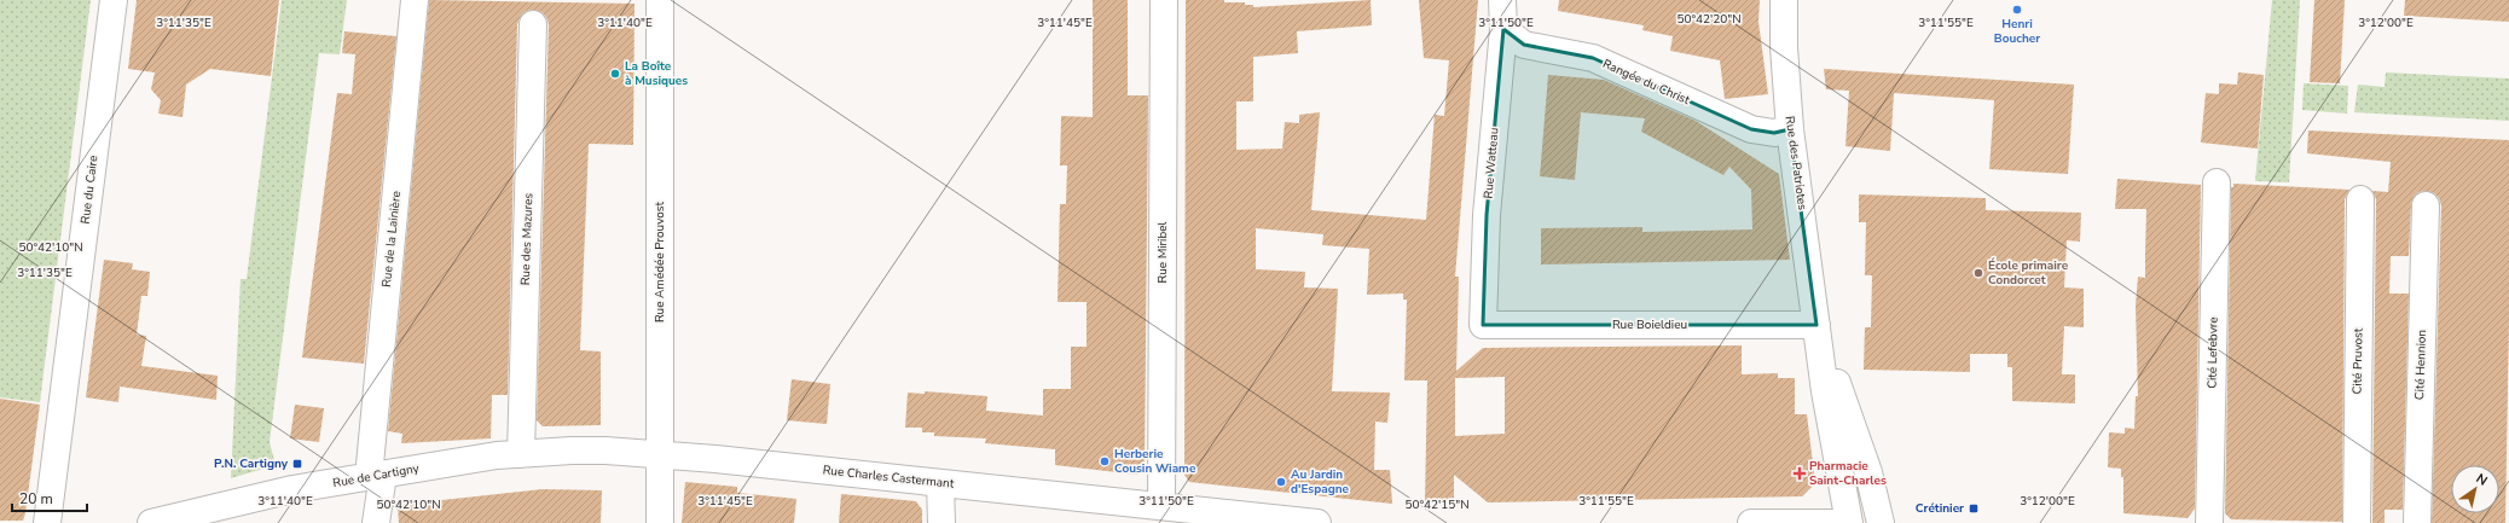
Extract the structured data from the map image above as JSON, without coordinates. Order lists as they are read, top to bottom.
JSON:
{
  "streets": {
    "street": [
      "Rangée du Christ",
      "Rue Watteau",
      "Rue des Patriotes",
      "Rue du Caire",
      "Rue de la Lainière",
      "Rue des Mazures",
      "Rue Miribel",
      "Rue Amédée Prouvost",
      "Rue Boieldieu",
      "Cité Lefebvre",
      "Cité Pruvost",
      "Cité Hennion",
      "Rue de Cartigny",
      "Rue Charles Castermant"
    ]
  },
  "crossings": [
    ["Rangée du Christ", "Rue Watteau"],
    ["Rangée du Christ", "Rue des Patriotes"],
    ["Rue Watteau", "Rue Boieldieu"],
    ["Rue des Patriotes", "Rue Boieldieu"],
    ["Rue de la Lainière", "Rue de Cartigny"],
    ["Rue des Mazures", "Rue Charles Castermant"],
    ["Rue Miribel", "Rue Charles Castermant"],
    ["Rue Amédée Prouvost", "Rue Charles Castermant"],
    ["Rue de Cartigny", "Rue Charles Castermant"]
  ],
  "places": {
    "other": [
      "Henri Boucher",
      "La Boîte à Musiques",
      "École primaire Condorcet",
      "Herberie Cousin Wiame",
      "Au Jardin d'Espagne"
    ],
    "transit": ["P.N. Cartigny", "Crétinier"],
    "health": ["Pharmacie Saint-Charles"]
  },
  "scale_bar": "20 m",
  "north": "top right",
  "coordinates": [
    "50°42'20\"N",
    "3°11'35\"E",
    "3°11'40\"E",
    "3°11'45\"E",
    "3°11'50\"E",
    "3°11'55\"E",
    "3°12'00\"E",
    "50°42'10\"N",
    "50°42'15\"N"
  ]
}
